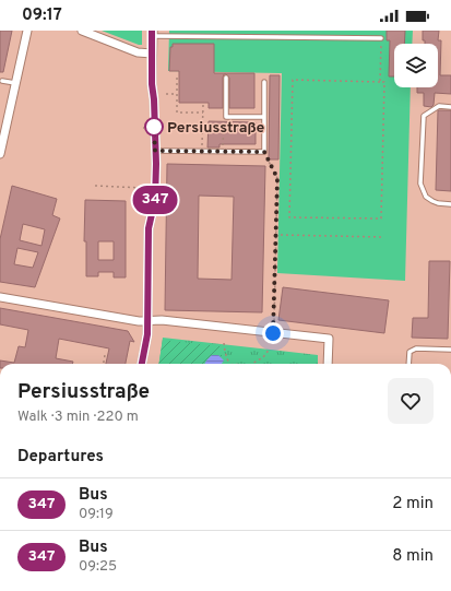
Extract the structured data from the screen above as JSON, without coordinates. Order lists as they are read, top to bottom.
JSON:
{
  "places": ["Persiusstraße"],
  "lines": ["bus line 347"],
  "page": {
    "status": "09:17",
    "on_map": "347",
    "heading": [
      ["Persiusstraße", "Walk · 3 min · 220 m"],
      "Departures"
    ],
    "list": [
      {
        "mark": "347",
        "name": "Bus",
        "note": "09:19",
        "value": "2 min"
      },
      {
        "mark": "347",
        "name": "Bus",
        "note": "09:25",
        "value": "8 min"
      }
    ]
  }
}
